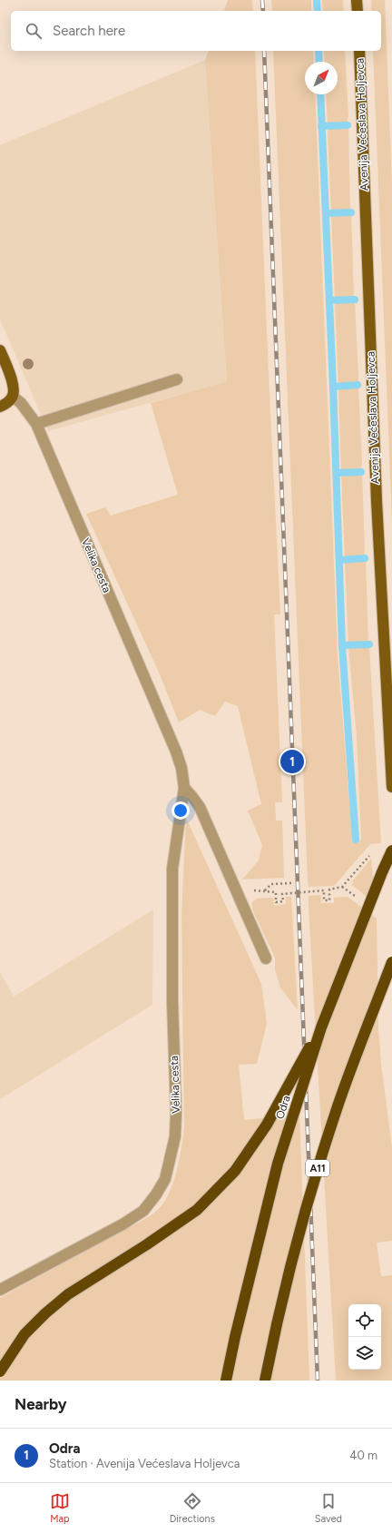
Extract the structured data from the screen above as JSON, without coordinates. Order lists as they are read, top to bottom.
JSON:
{
  "streets": {
    "highway": ["Odra", "A11"],
    "main road": ["Avenija Većeslava Holjevca"],
    "street": ["Velika cesta"]
  },
  "north": "top right",
  "page": {
    "search": "Search here",
    "pins": "1",
    "heading": "Nearby",
    "list": [
      {
        "mark": "1",
        "name": "Odra",
        "note": "Station · Avenija Većeslava Holjevca",
        "value": "40 m"
      }
    ],
    "nav": ["Map", "Directions", "Saved"]
  }
}
